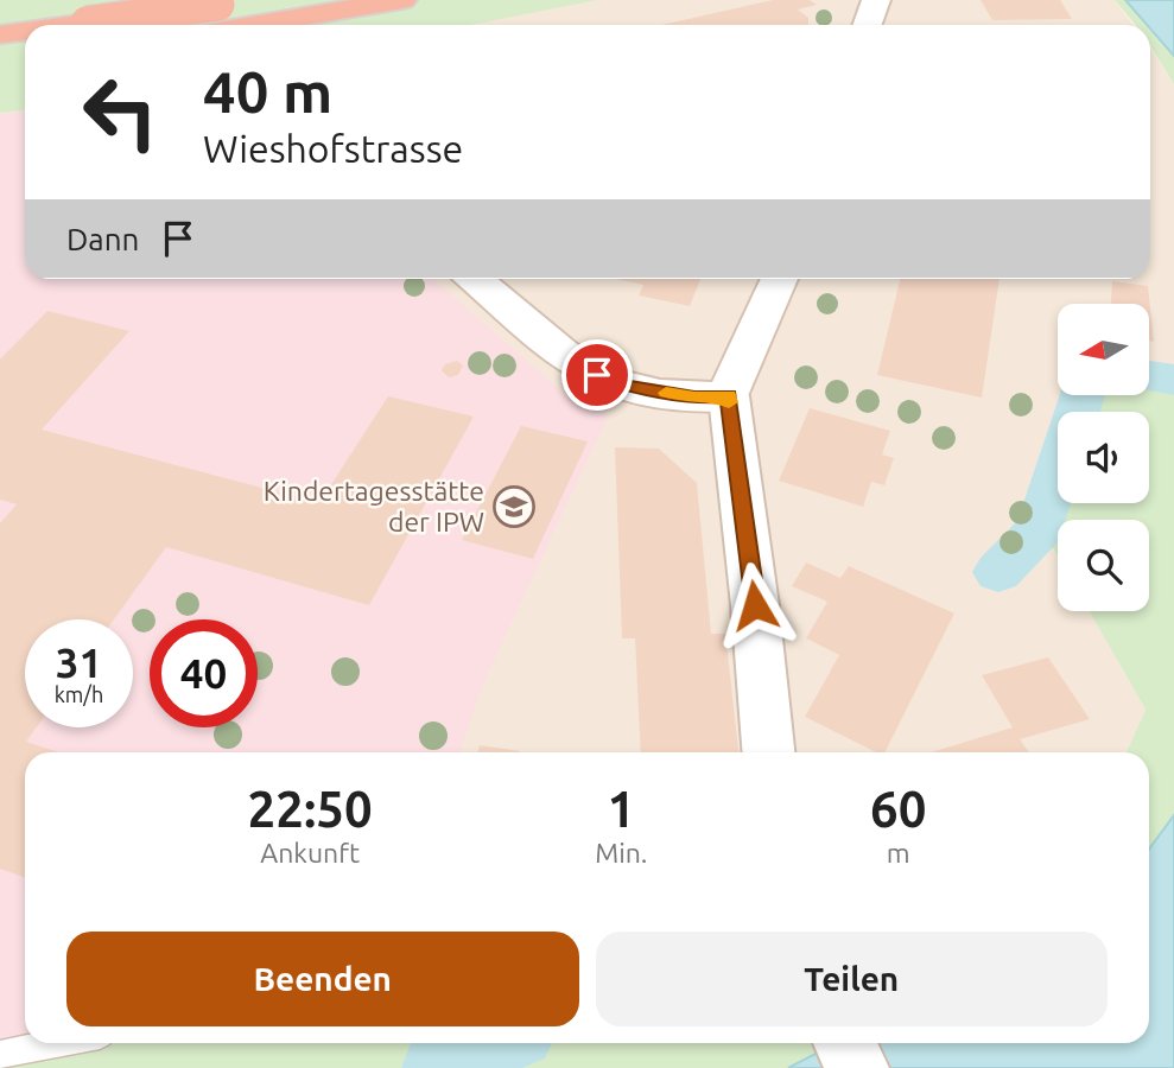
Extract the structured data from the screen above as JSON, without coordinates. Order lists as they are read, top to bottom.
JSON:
{
  "places": {
    "school or university": ["Kindertagesstätte der IPW"]
  },
  "north": "left",
  "page": {
    "turn": ["40 m", "Wieshofstrasse"],
    "then": "Dann",
    "speed": "31 km/h",
    "limit": "40",
    "eta": [
      "22:50",
      "Ankunft",
      "1",
      "Min.",
      "60",
      "m"
    ],
    "buttons": ["Beenden", "Teilen"]
  }
}
